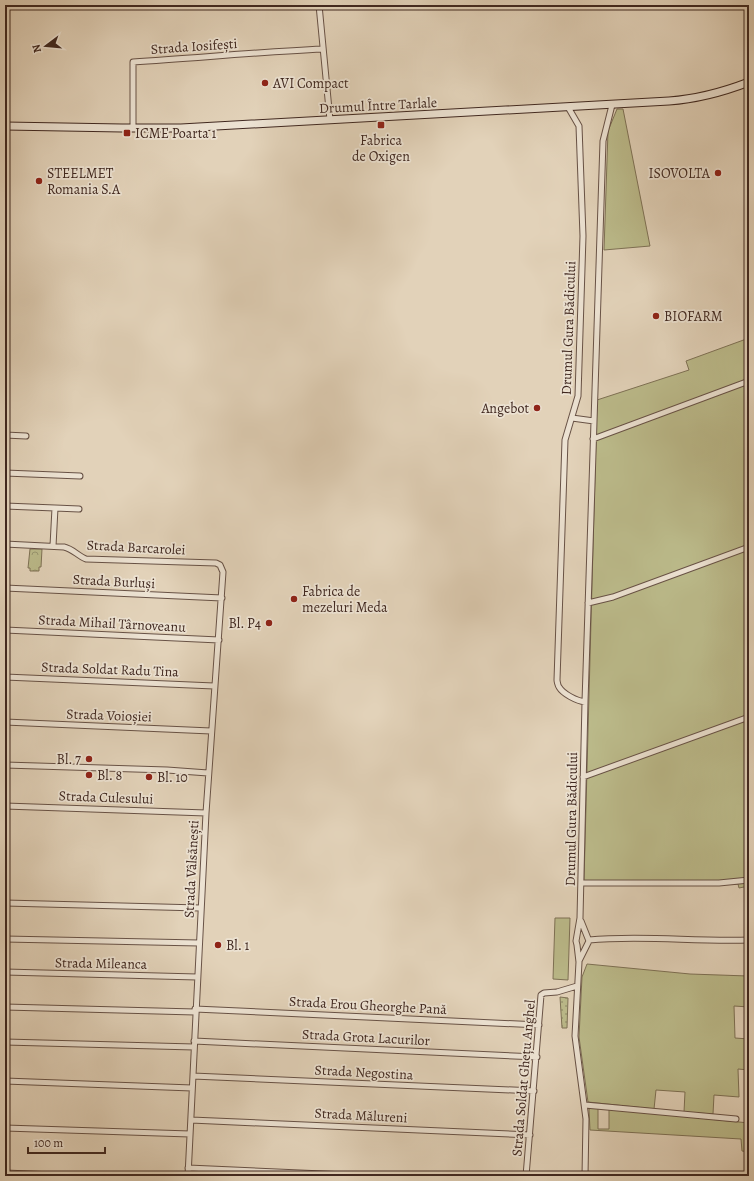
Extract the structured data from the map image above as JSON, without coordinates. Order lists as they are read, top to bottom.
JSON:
{
  "streets": {
    "main road": ["Drumul Între Tarlale"],
    "street": [
      "Strada Iosifești",
      "Drumul Gura Bădicului",
      "Strada Barcarolei",
      "Strada Burluși",
      "Strada Mihail Târnoveanu",
      "Strada Soldat Radu Tina",
      "Strada Voioșiei",
      "Strada Culesului",
      "Strada Vâlsănești",
      "Strada Mileanca",
      "Strada Erou Gheorghe Pană",
      "Strada Grota Lacurilor",
      "Strada Negostina",
      "Strada Soldat Ghețu Anghel",
      "Strada Mălureni"
    ]
  },
  "crossings": [
    ["Strada Iosifești", "Drumul Între Tarlale"],
    ["Drumul Între Tarlale", "Drumul Gura Bădicului"],
    ["Strada Barcarolei", "Strada Vâlsănești"],
    ["Strada Burluși", "Strada Vâlsănești"],
    ["Strada Mihail Târnoveanu", "Strada Vâlsănești"],
    ["Strada Soldat Radu Tina", "Strada Vâlsănești"],
    ["Strada Voioșiei", "Strada Vâlsănești"],
    ["Strada Culesului", "Strada Vâlsănești"],
    ["Strada Vâlsănești", "Strada Mileanca"],
    ["Strada Vâlsănești", "Strada Erou Gheorghe Pană"],
    ["Strada Vâlsănești", "Strada Grota Lacurilor"],
    ["Strada Vâlsănești", "Strada Negostina"],
    ["Strada Vâlsănești", "Strada Mălureni"],
    ["Strada Erou Gheorghe Pană", "Strada Soldat Ghețu Anghel"],
    ["Strada Grota Lacurilor", "Strada Soldat Ghețu Anghel"],
    ["Strada Negostina", "Strada Soldat Ghețu Anghel"],
    ["Strada Soldat Ghețu Anghel", "Strada Mălureni"]
  ],
  "places": {
    "other": [
      "AVI Compact",
      "ISOVOLTA",
      "STEELMET Romania S.A",
      "BIOFARM",
      "Angebot",
      "Fabrica de mezeluri Meda",
      "Bl. P4",
      "Bl. 7",
      "Bl. 8",
      "Bl. 10",
      "Bl. 1"
    ],
    "transit": ["Fabrica de Oxigen", "ICME Poarta 1"]
  },
  "scale_bar": "100 m",
  "north": "left"
}
